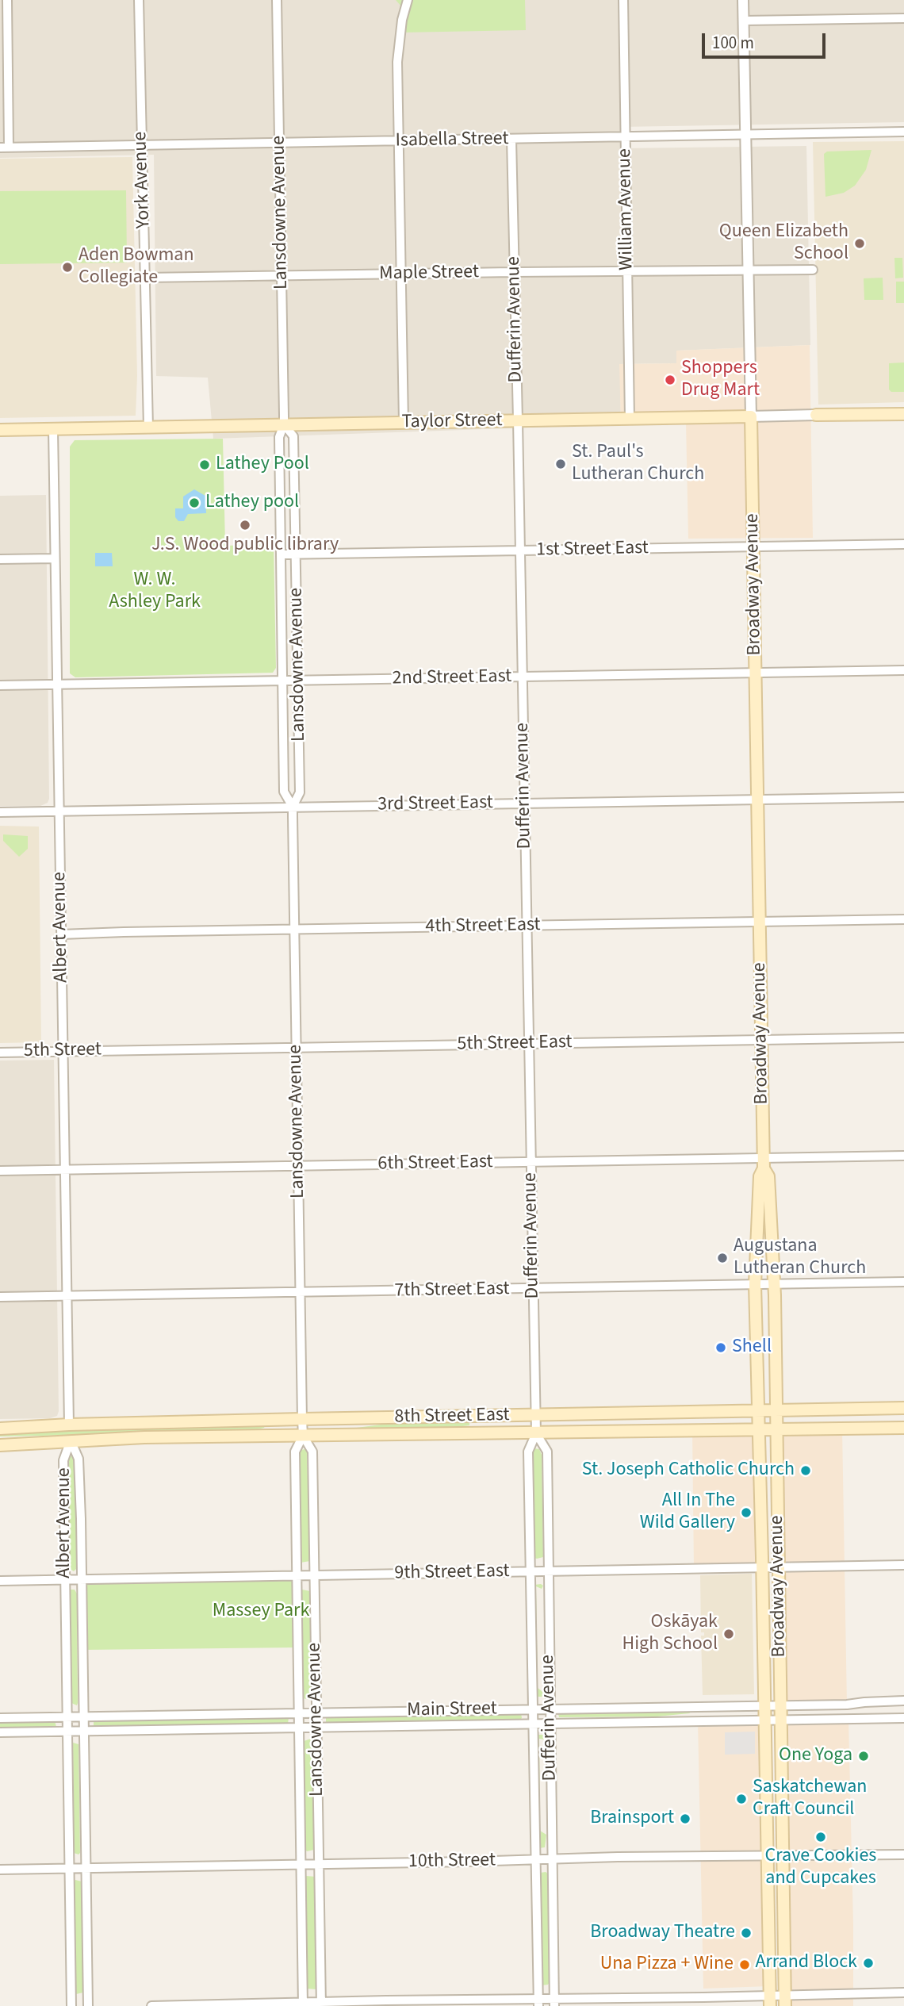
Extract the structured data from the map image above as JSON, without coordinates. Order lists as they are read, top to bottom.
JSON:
{
  "streets": {
    "main road": ["Taylor Street", "Broadway Avenue", "8th Street East"],
    "street": [
      "Isabella Street",
      "York Avenue",
      "William Avenue",
      "Lansdowne Avenue",
      "Maple Street",
      "Dufferin Avenue",
      "1st Street East",
      "2nd Street East",
      "3rd Street East",
      "4th Street East",
      "Albert Avenue",
      "5th Street East",
      "5th Street",
      "6th Street East",
      "7th Street East",
      "9th Street East",
      "Main Street",
      "10th Street"
    ]
  },
  "crossings": [
    ["Isabella Street", "York Avenue"],
    ["Isabella Street", "William Avenue"],
    ["Isabella Street", "Lansdowne Avenue"],
    ["Isabella Street", "Dufferin Avenue"],
    ["Isabella Street", "Broadway Avenue"],
    ["York Avenue", "Maple Street"],
    ["York Avenue", "Taylor Street"],
    ["William Avenue", "Maple Street"],
    ["William Avenue", "Taylor Street"],
    ["Lansdowne Avenue", "Maple Street"],
    ["Lansdowne Avenue", "Taylor Street"],
    ["Lansdowne Avenue", "1st Street East"],
    ["Lansdowne Avenue", "2nd Street East"],
    ["Lansdowne Avenue", "3rd Street East"],
    ["Lansdowne Avenue", "4th Street East"],
    ["Lansdowne Avenue", "5th Street East"],
    ["Lansdowne Avenue", "6th Street East"],
    ["Lansdowne Avenue", "7th Street East"],
    ["Lansdowne Avenue", "8th Street East"],
    ["Lansdowne Avenue", "9th Street East"],
    ["Lansdowne Avenue", "Main Street"],
    ["Lansdowne Avenue", "10th Street"],
    ["Maple Street", "Dufferin Avenue"],
    ["Maple Street", "Broadway Avenue"],
    ["Dufferin Avenue", "Taylor Street"],
    ["Dufferin Avenue", "1st Street East"],
    ["Dufferin Avenue", "2nd Street East"],
    ["Dufferin Avenue", "3rd Street East"],
    ["Dufferin Avenue", "4th Street East"],
    ["Dufferin Avenue", "5th Street East"],
    ["Dufferin Avenue", "6th Street East"],
    ["Dufferin Avenue", "7th Street East"],
    ["Dufferin Avenue", "8th Street East"],
    ["Dufferin Avenue", "9th Street East"],
    ["Dufferin Avenue", "Main Street"],
    ["Dufferin Avenue", "10th Street"],
    ["Taylor Street", "Broadway Avenue"],
    ["Taylor Street", "Albert Avenue"],
    ["1st Street East", "Broadway Avenue"],
    ["Broadway Avenue", "2nd Street East"],
    ["Broadway Avenue", "3rd Street East"],
    ["Broadway Avenue", "4th Street East"],
    ["Broadway Avenue", "5th Street East"],
    ["Broadway Avenue", "6th Street East"],
    ["Broadway Avenue", "7th Street East"],
    ["Broadway Avenue", "8th Street East"],
    ["Broadway Avenue", "9th Street East"],
    ["Broadway Avenue", "Main Street"],
    ["Broadway Avenue", "10th Street"],
    ["2nd Street East", "Albert Avenue"],
    ["3rd Street East", "Albert Avenue"],
    ["4th Street East", "Albert Avenue"],
    ["Albert Avenue", "5th Street"],
    ["Albert Avenue", "6th Street East"],
    ["Albert Avenue", "7th Street East"],
    ["Albert Avenue", "8th Street East"],
    ["Albert Avenue", "9th Street East"],
    ["Albert Avenue", "Main Street"],
    ["Albert Avenue", "10th Street"],
    ["5th Street East", "5th Street"]
  ],
  "parks": ["W. W. Ashley Park", "Massey Park"],
  "places": [
    "Queen Elizabeth School",
    "Aden Bowman Collegiate",
    "Shoppers Drug Mart",
    "St. Paul's Lutheran Church",
    "Lathey Pool",
    "Lathey pool",
    "J.S. Wood public library",
    "Augustana Lutheran Church",
    "Shell",
    "St. Joseph Catholic Church",
    "All In The Wild Gallery",
    "Oskāyak High School",
    "One Yoga",
    "Saskatchewan Craft Council",
    "Brainsport",
    "Crave Cookies and Cupcakes",
    "Broadway Theatre",
    "Arrand Block",
    "Una Pizza + Wine"
  ],
  "scale_bar": "100 m"
}
